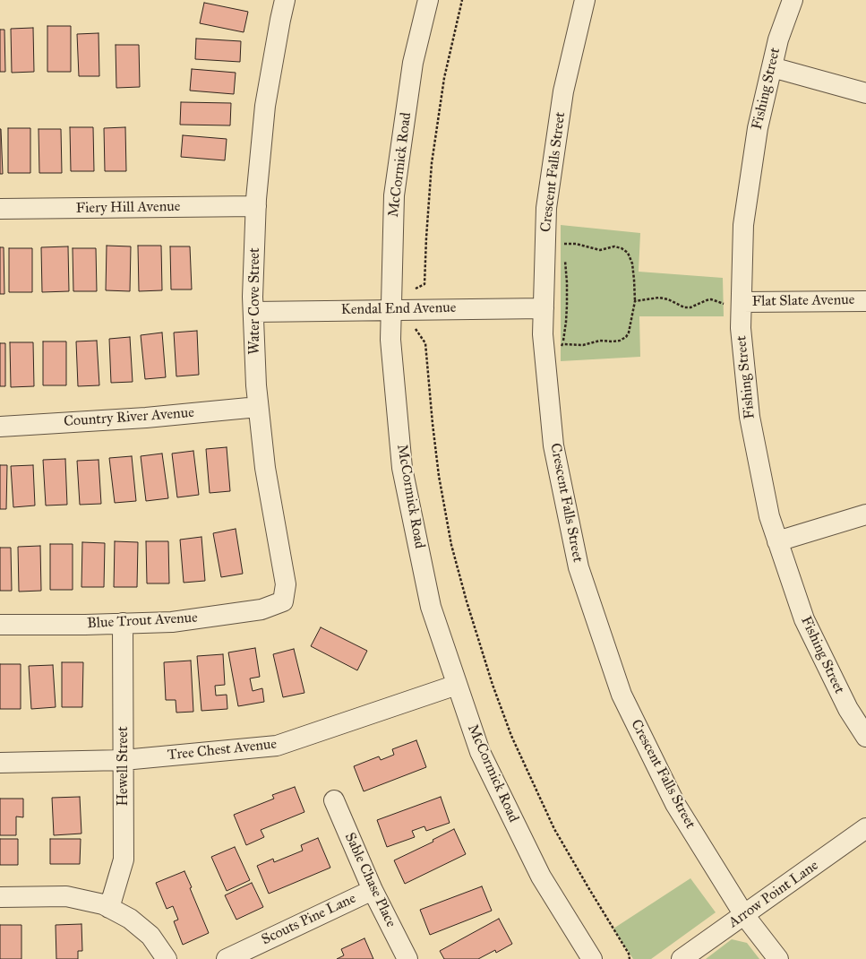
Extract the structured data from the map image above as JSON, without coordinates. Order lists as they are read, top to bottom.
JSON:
{
  "streets": {
    "street": [
      "Fishing Street",
      "McCormick Road",
      "Crescent Falls Street",
      "Fiery Hill Avenue",
      "Water Cove Street",
      "Flat Slate Avenue",
      "Kendal End Avenue",
      "Country River Avenue",
      "Blue Trout Avenue",
      "Tree Chest Avenue",
      "Hewell Street",
      "Sable Chase Place",
      "Arrow Point Lane",
      "Scouts Pine Lane"
    ]
  },
  "crossings": [
    ["Fishing Street", "Flat Slate Avenue"],
    ["McCormick Road", "Kendal End Avenue"],
    ["McCormick Road", "Tree Chest Avenue"],
    ["Crescent Falls Street", "Kendal End Avenue"],
    ["Crescent Falls Street", "Arrow Point Lane"],
    ["Fiery Hill Avenue", "Water Cove Street"],
    ["Water Cove Street", "Kendal End Avenue"],
    ["Water Cove Street", "Country River Avenue"],
    ["Water Cove Street", "Blue Trout Avenue"],
    ["Blue Trout Avenue", "Hewell Street"],
    ["Tree Chest Avenue", "Hewell Street"],
    ["Sable Chase Place", "Scouts Pine Lane"]
  ]
}
